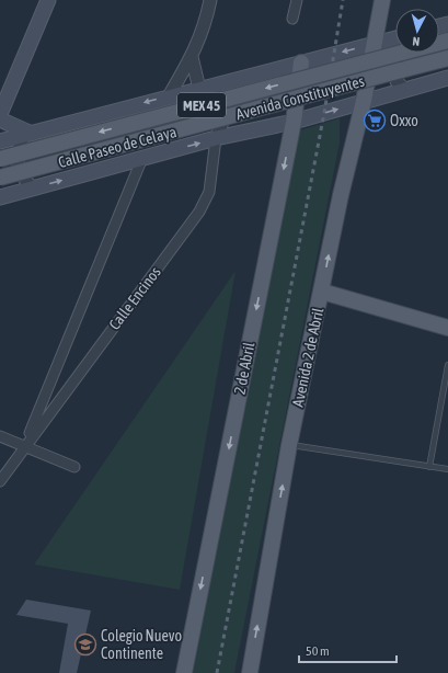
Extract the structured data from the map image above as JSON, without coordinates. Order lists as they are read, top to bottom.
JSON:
{
  "streets": {
    "main road": [
      "Avenida Constituyentes",
      "MEX 45",
      "Calle Paseo de Celaya",
      "Avenida 2 de Abril",
      "2 de Abril"
    ],
    "street": ["Calle Encinos"]
  },
  "crossings": [
    ["Calle Paseo de Celaya", "Calle Encinos"],
    ["Calle Paseo de Celaya", "Avenida 2 de Abril"],
    ["Calle Paseo de Celaya", "2 de Abril"]
  ],
  "one_way": ["Avenida 2 de Abril", "2 de Abril"],
  "places": {
    "supermarket": ["Oxxo"],
    "school or university": ["Colegio Nuevo Continente"]
  },
  "scale_bar": "50 m",
  "north": "bottom"
}
